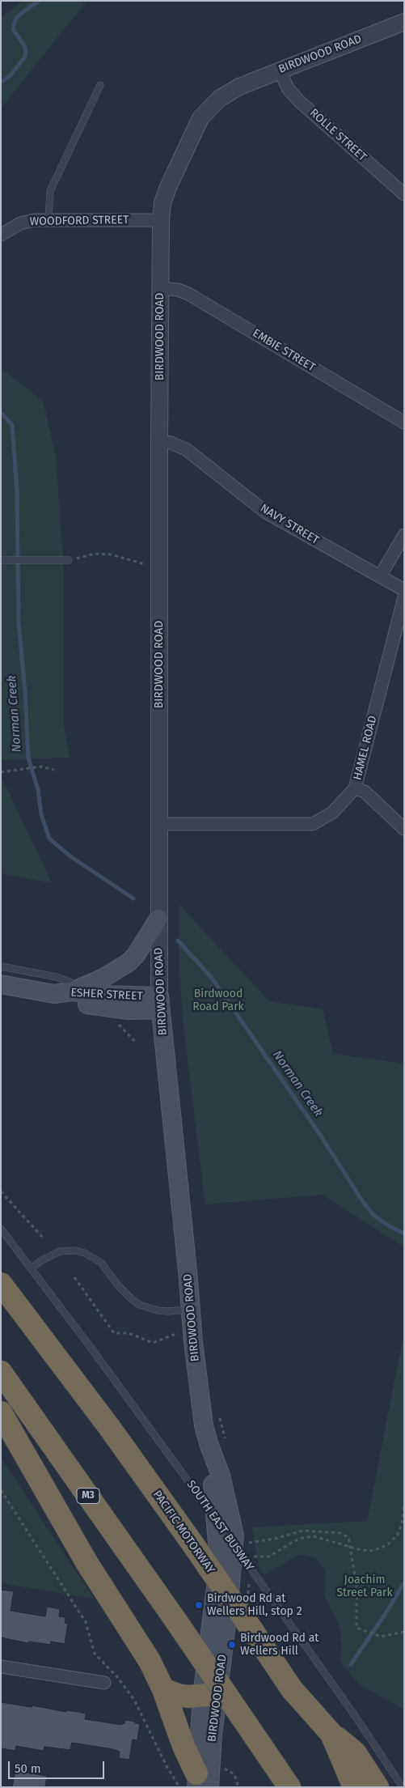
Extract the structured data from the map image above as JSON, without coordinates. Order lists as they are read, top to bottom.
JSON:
{
  "streets": {
    "highway": ["M3", "PACIFIC MOTORWAY"],
    "main road": ["BIRDWOOD ROAD", "ESHER STREET"],
    "street": [
      "ROLLE STREET",
      "WOODFORD STREET",
      "EMBIE STREET",
      "NAVY STREET",
      "HAMEL ROAD"
    ],
    "lane": ["SOUTH EAST BUSWAY"]
  },
  "crossings": [
    ["BIRDWOOD ROAD", "ROLLE STREET"],
    ["BIRDWOOD ROAD", "WOODFORD STREET"],
    ["BIRDWOOD ROAD", "EMBIE STREET"],
    ["BIRDWOOD ROAD", "NAVY STREET"],
    ["BIRDWOOD ROAD", "HAMEL ROAD"],
    ["BIRDWOOD ROAD", "ESHER STREET"]
  ],
  "water": ["Norman Creek"],
  "parks": ["Birdwood Road Park", "Joachim Street Park"],
  "places": ["Birdwood Rd at Wellers Hill, stop 2", "Birdwood Rd at Wellers Hill"],
  "scale_bar": "50 m"
}
